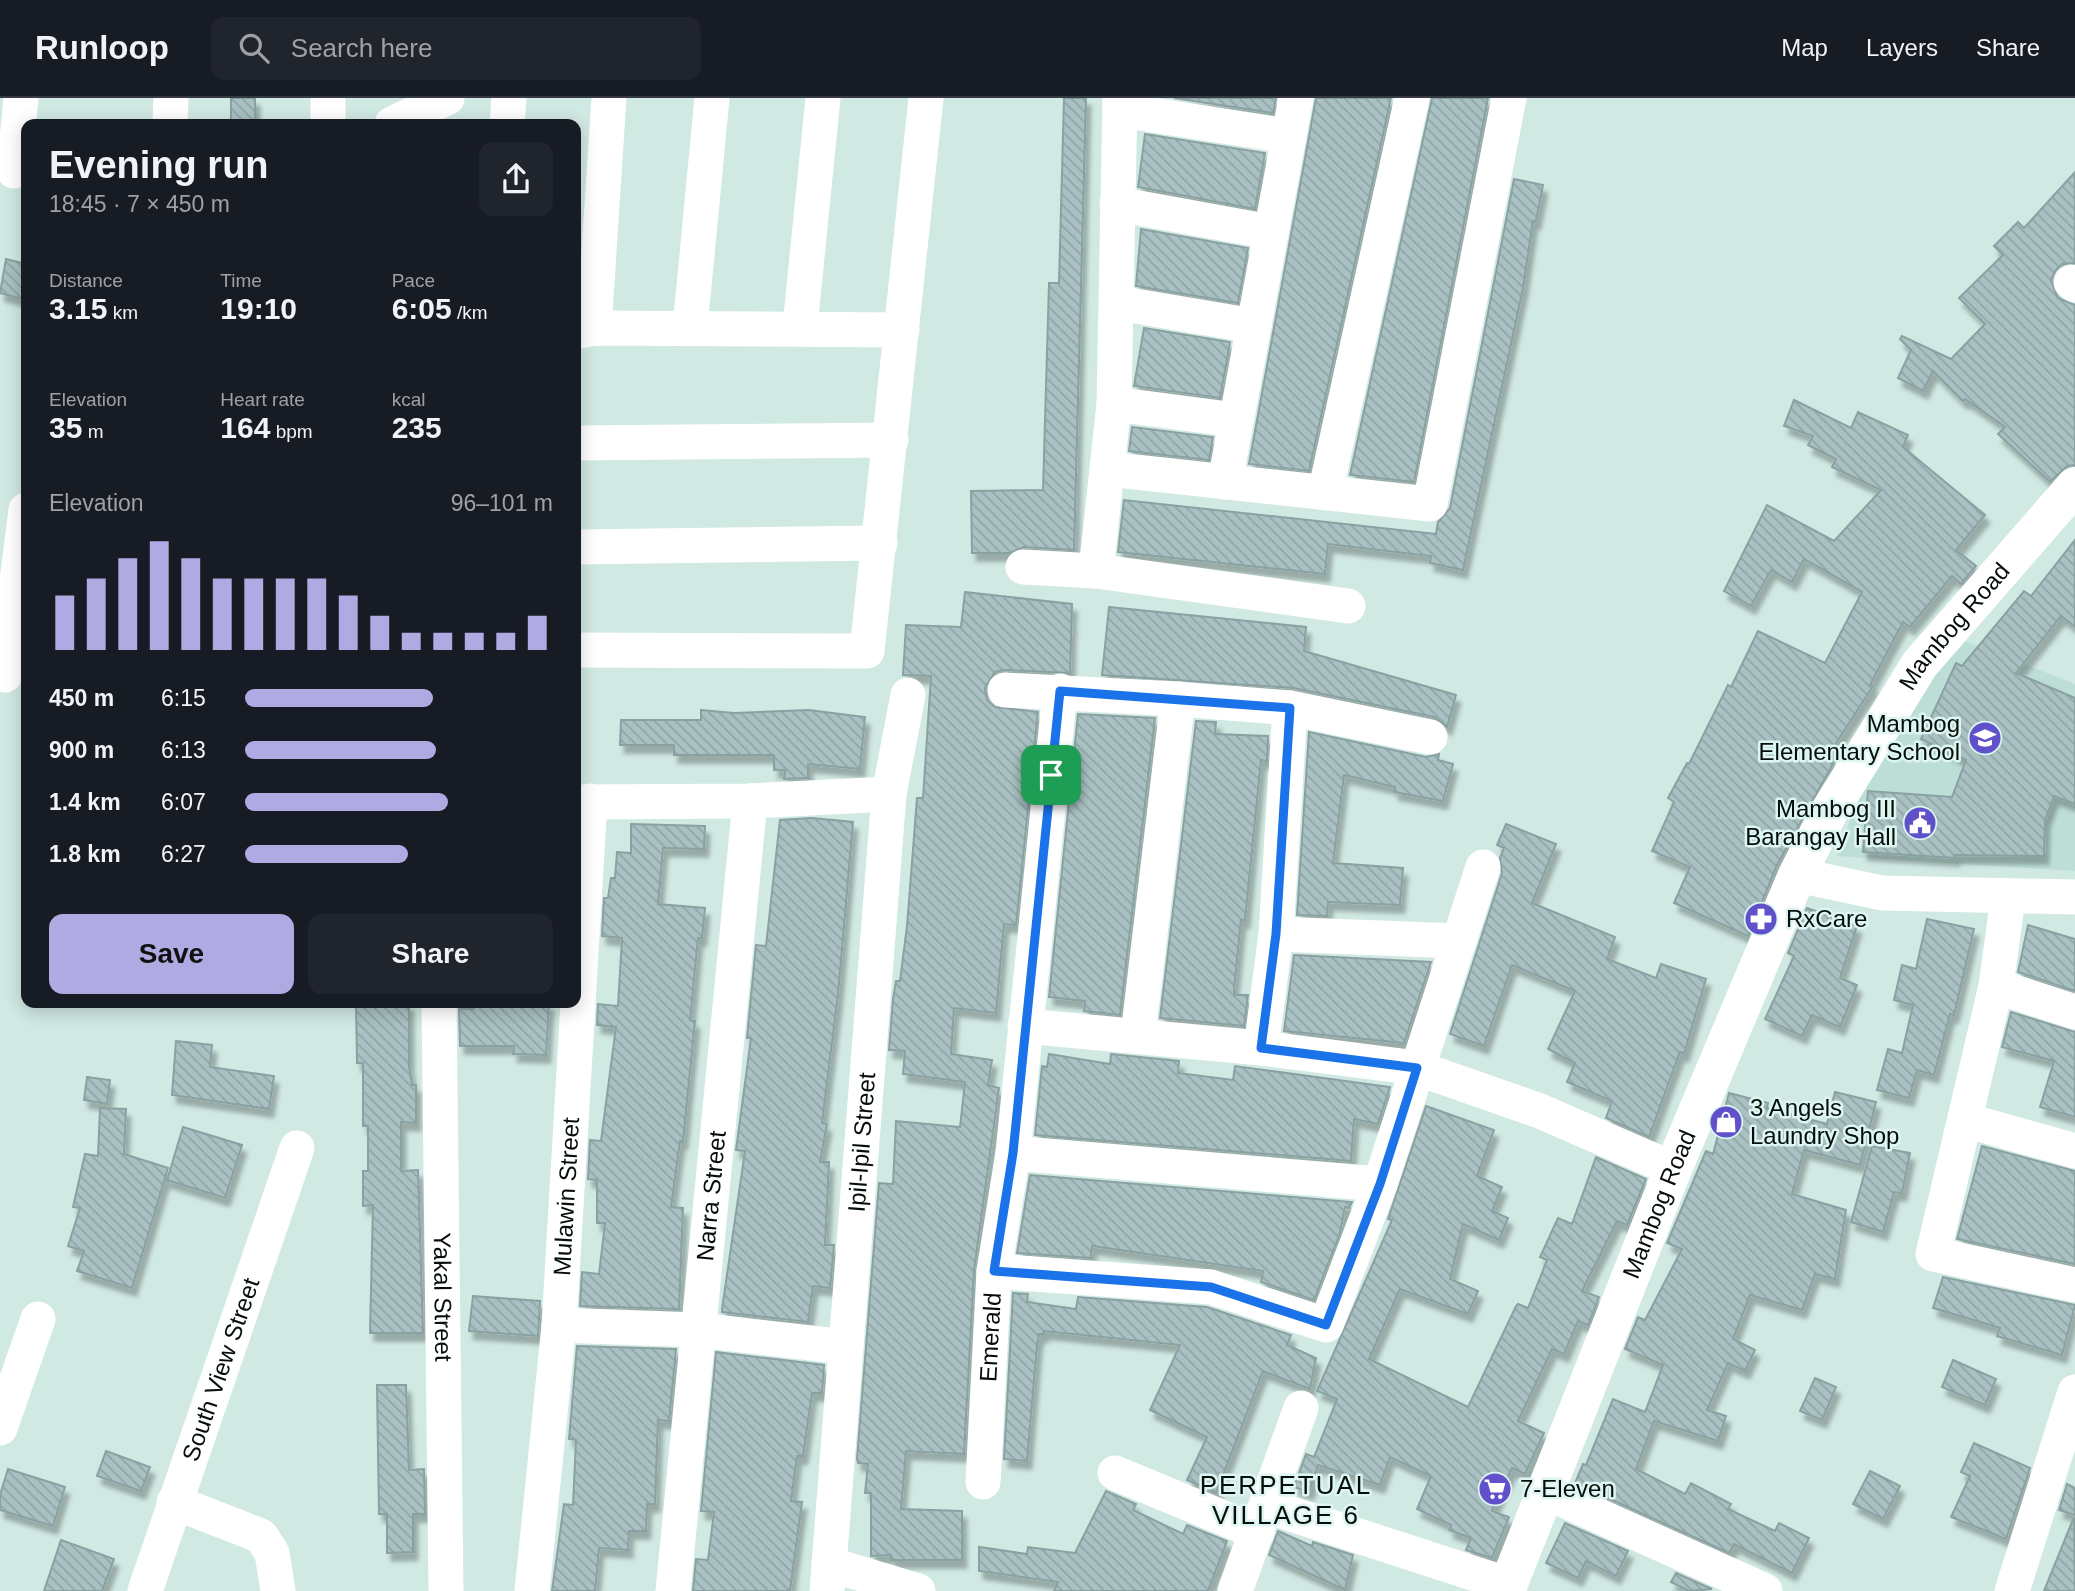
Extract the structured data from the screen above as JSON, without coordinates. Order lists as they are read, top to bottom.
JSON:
{
  "streets": {
    "main road": ["Mambog Road"],
    "street": [
      "Ipil-Ipil Street",
      "Narra Street",
      "Mulawin Street",
      "Yakal Street",
      "Emerald",
      "South View Street"
    ]
  },
  "districts": ["PERPETUAL VILLAGE 6"],
  "places": {
    "school or university": ["Mambog Elementary School"],
    "public building": ["Mambog III Barangay Hall"],
    "pharmacy": ["RxCare"],
    "shop": ["3 Angels Laundry Shop"],
    "supermarket": ["7-Eleven"]
  },
  "page": {
    "header": "Runloop",
    "search": "Search here",
    "nav": ["Map", "Layers", "Share"],
    "heading": ["Evening run", "18:45 · 7 × 450 m"],
    "stats": [
      ["Distance", "3.15 km"],
      ["Time", "19:10"],
      ["Pace", "6:05 /km"],
      ["Elevation", "35 m"],
      ["Heart rate", "164 bpm"],
      ["kcal", "235"]
    ],
    "chart": ["Elevation", "96–101 m"],
    "list": [
      {
        "name": "450 m",
        "note": "6:15"
      },
      {
        "name": "900 m",
        "note": "6:13"
      },
      {
        "name": "1.4 km",
        "note": "6:07"
      },
      {
        "name": "1.8 km",
        "note": "6:27"
      }
    ],
    "buttons": ["Save", "Share"]
  }
}
